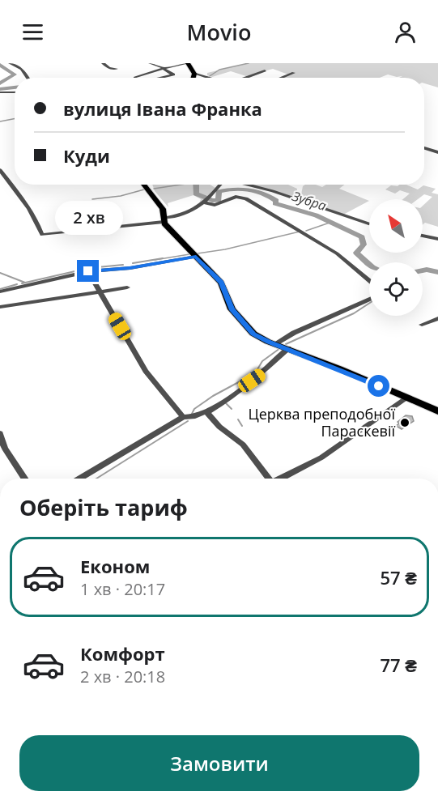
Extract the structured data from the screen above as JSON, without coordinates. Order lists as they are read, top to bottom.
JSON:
{
  "water": ["Зубра"],
  "places": ["Церква преподобної Параскевії"],
  "north": "top left",
  "page": {
    "header": "Movio",
    "banner": ["вулиця Івана Франка", "Куди"],
    "bubble": "2 хв",
    "heading": "Оберіть тариф",
    "list": [
      {
        "name": "Економ",
        "note": "1 хв · 20:17",
        "value": "57 ₴"
      },
      {
        "name": "Комфорт",
        "note": "2 хв · 20:18",
        "value": "77 ₴"
      }
    ],
    "buttons": "Замовити"
  }
}
